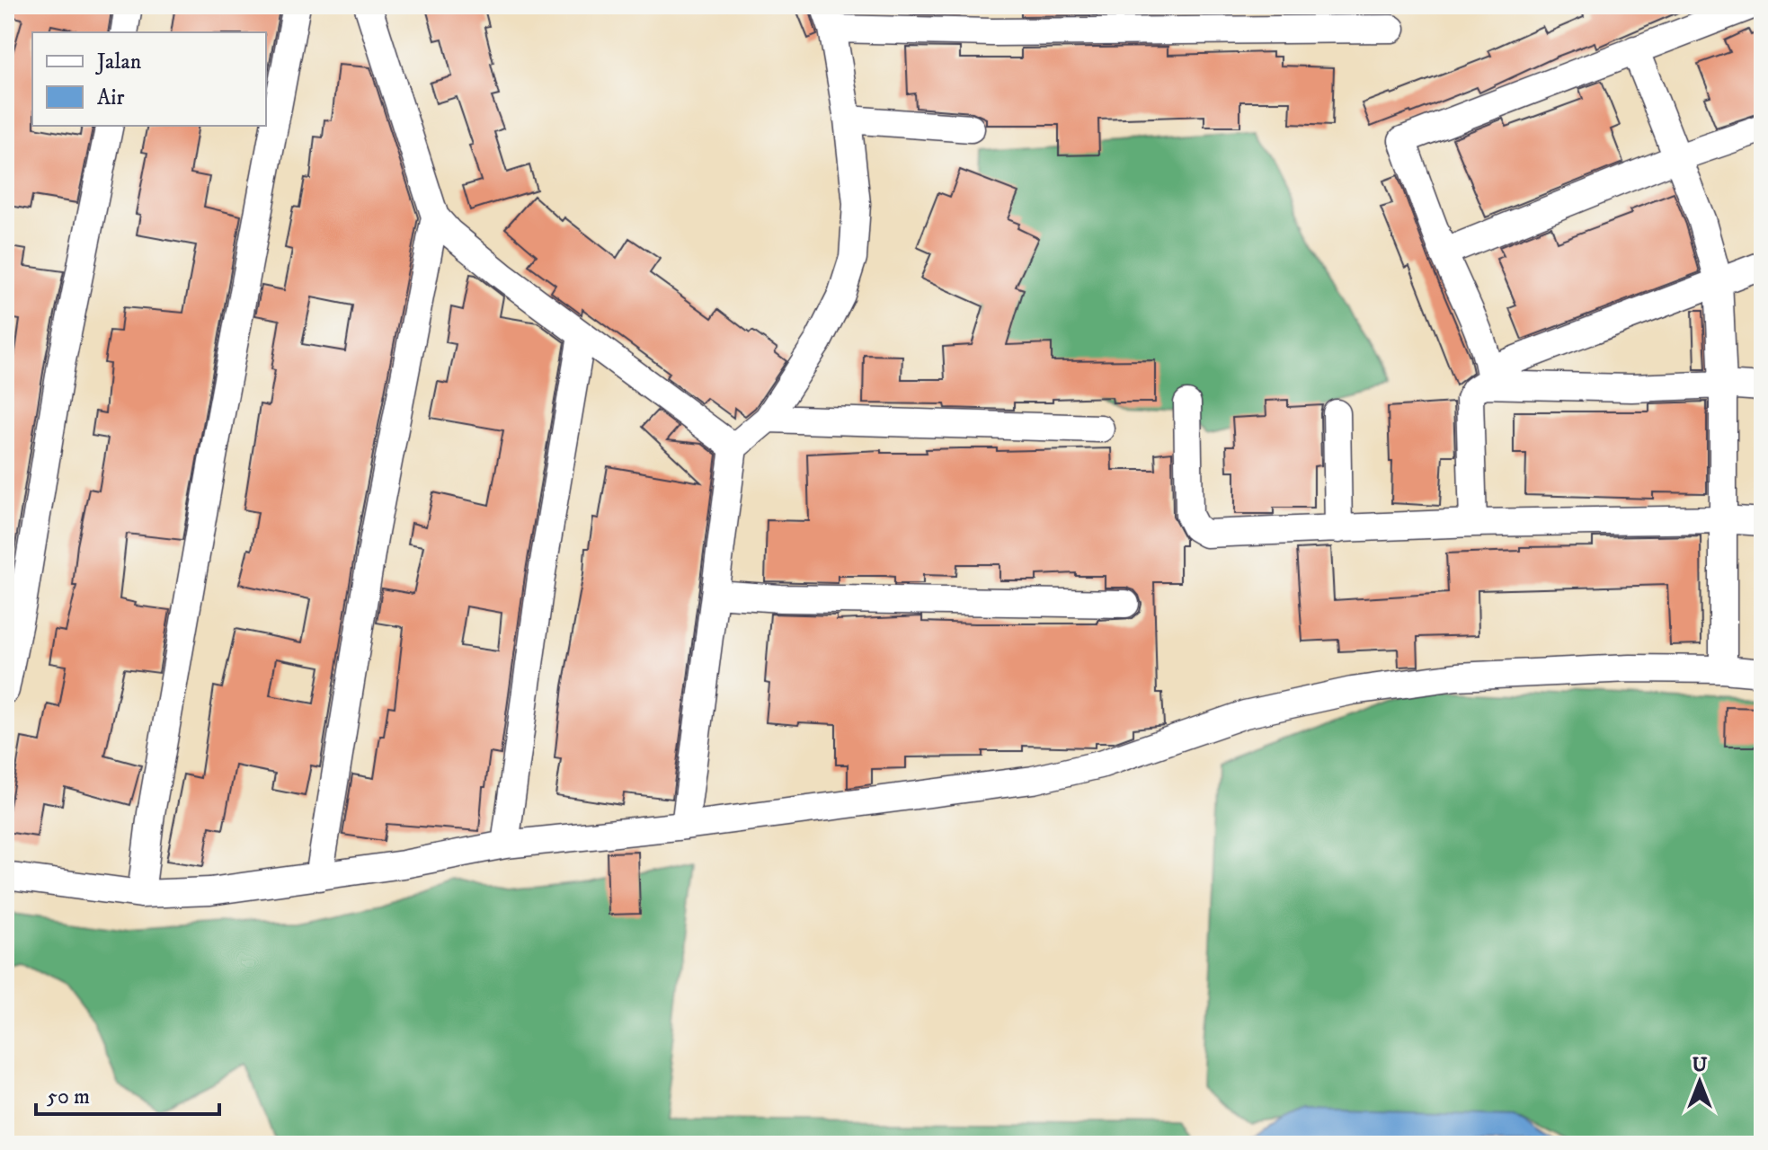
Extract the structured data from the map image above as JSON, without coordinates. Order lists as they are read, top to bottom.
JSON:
{
  "legend": ["Jalan", "Air"],
  "scale_bar": "50 m",
  "north": "top"
}
